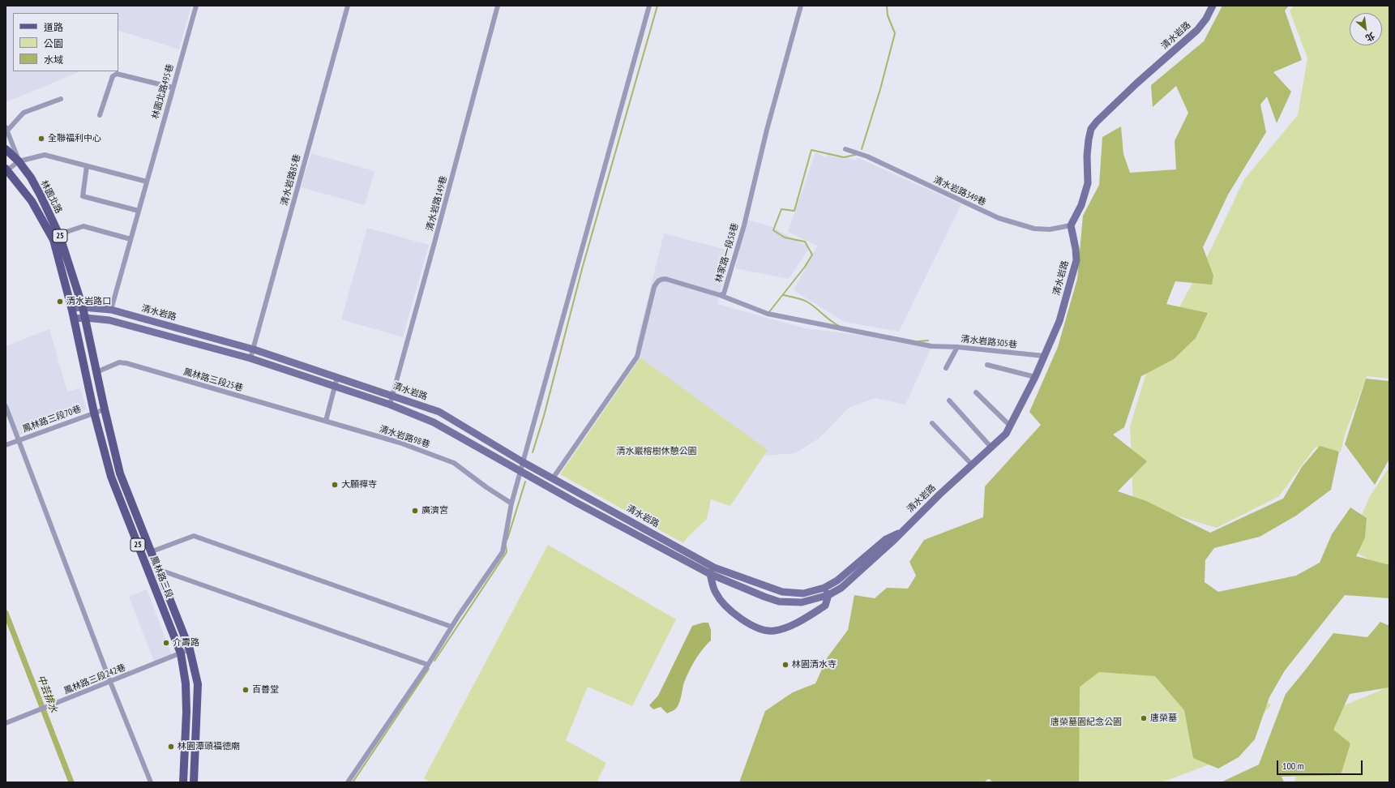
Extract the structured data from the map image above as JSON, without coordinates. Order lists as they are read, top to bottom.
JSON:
{
  "streets": {
    "main road": ["林園北路", "25", "鳳林路三段"],
    "street": [
      "清水岩路",
      "林園北路495巷",
      "清水岩路85巷",
      "清水岩路349巷",
      "清水岩路149巷",
      "林家路一段58巷",
      "清水岩路305巷",
      "鳳林路三段25巷",
      "鳳林路三段70巷",
      "清水岩路98巷",
      "鳳林路三段242巷"
    ]
  },
  "crossings": [
    ["清水岩路", "林園北路495巷"],
    ["清水岩路", "清水岩路85巷"],
    ["清水岩路", "清水岩路349巷"],
    ["清水岩路", "林園北路"],
    ["清水岩路", "清水岩路149巷"],
    ["清水岩路", "林家路一段58巷"],
    ["清水岩路", "清水岩路305巷"],
    ["清水岩路", "鳳林路三段"],
    ["林園北路", "25"],
    ["林園北路", "鳳林路三段"],
    ["林家路一段58巷", "清水岩路305巷"],
    ["鳳林路三段25巷", "清水岩路98巷"],
    ["鳳林路三段25巷", "鳳林路三段"],
    ["鳳林路三段70巷", "鳳林路三段"],
    ["鳳林路三段", "鳳林路三段242巷"]
  ],
  "water": ["中芸排水"],
  "parks": ["清水巖榕樹休憩公園", "唐榮墓園紀念公園"],
  "places": [
    "全聯福利中心",
    "清水岩路口",
    "大願禪寺",
    "廣濟宮",
    "介壽路",
    "林園清水寺",
    "百善堂",
    "唐榮墓",
    "林園潭頭福德廟"
  ],
  "legend": ["道路", "公園", "水域"],
  "scale_bar": "100 m",
  "north": "bottom right"
}
